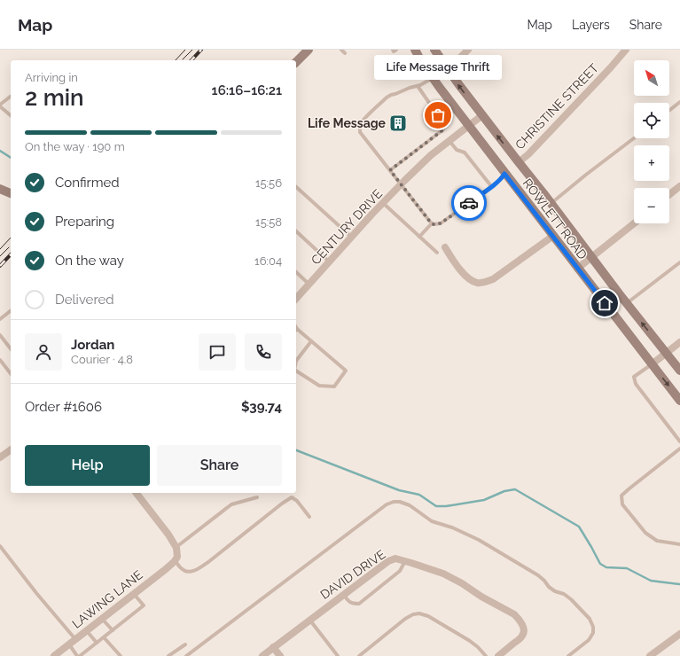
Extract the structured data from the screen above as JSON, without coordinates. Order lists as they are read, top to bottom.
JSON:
{
  "streets": {
    "main road": ["ROWLETT ROAD"],
    "street": [
      "CHRISTINE STREET",
      "CENTURY DRIVE",
      "DAVID DRIVE",
      "LAWING LANE"
    ]
  },
  "crossings": [
    ["CHRISTINE STREET", "ROWLETT ROAD"],
    ["ROWLETT ROAD", "CENTURY DRIVE"]
  ],
  "places": {
    "other": ["Life Message Thrift"],
    "building": ["Life Message"]
  },
  "north": "top left",
  "page": {
    "header": "Map",
    "nav": ["Map", "Layers", "Share"],
    "bubble": "Life Message Thrift",
    "map_buttons": ["+", "−"],
    "heading": ["2 min", "Arriving in", "16:16–16:21"],
    "panel": [
      "Jordan",
      "Courier · 4.8",
      "Order #1606",
      "$39.74"
    ],
    "bar": "On the way · 190 m",
    "list": [
      ["Confirmed", "15:56"],
      ["Preparing", "15:58"],
      ["On the way", "16:04"],
      "Delivered"
    ],
    "buttons": ["Help", "Share"]
  }
}
